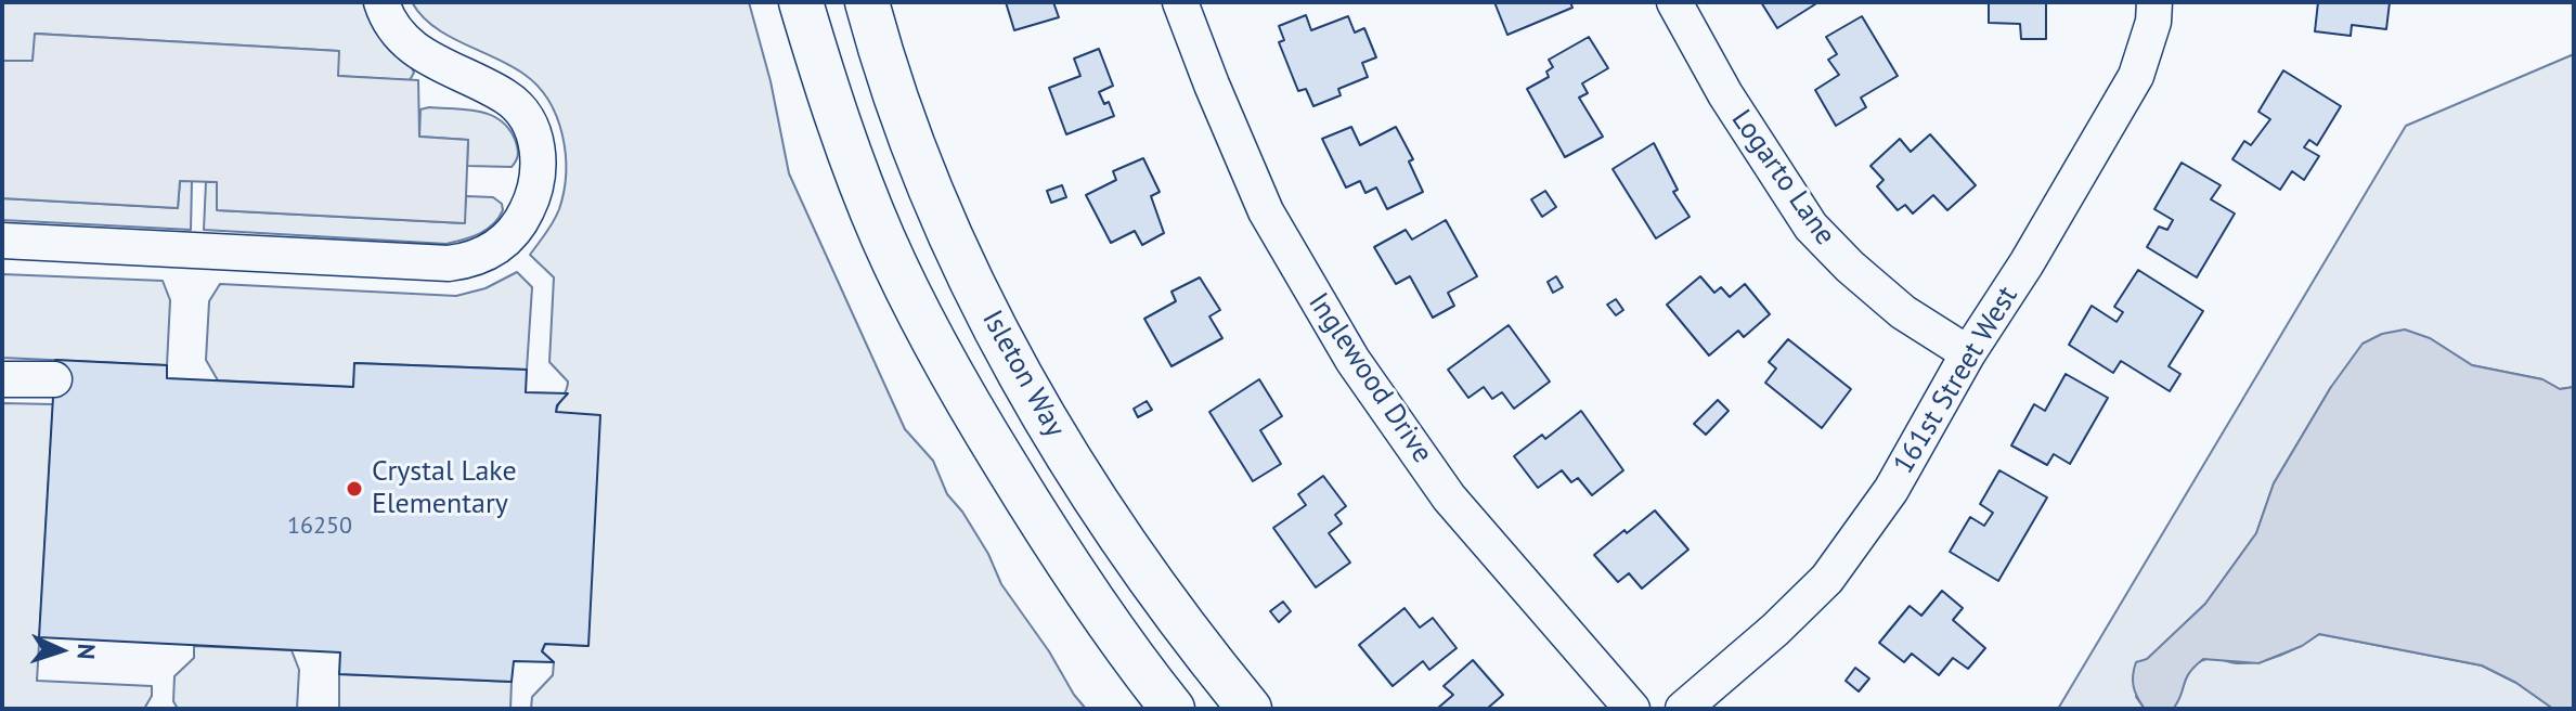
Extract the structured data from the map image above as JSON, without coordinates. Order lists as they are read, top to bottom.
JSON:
{
  "streets": {
    "main road": ["Isleton Way"],
    "street": ["Logarto Lane", "Inglewood Drive", "161st Street West"]
  },
  "crossings": [
    ["Logarto Lane", "161st Street West"]
  ],
  "places": ["Crystal Lake Elementary"],
  "house_numbers": ["16250"],
  "north": "right"
}
